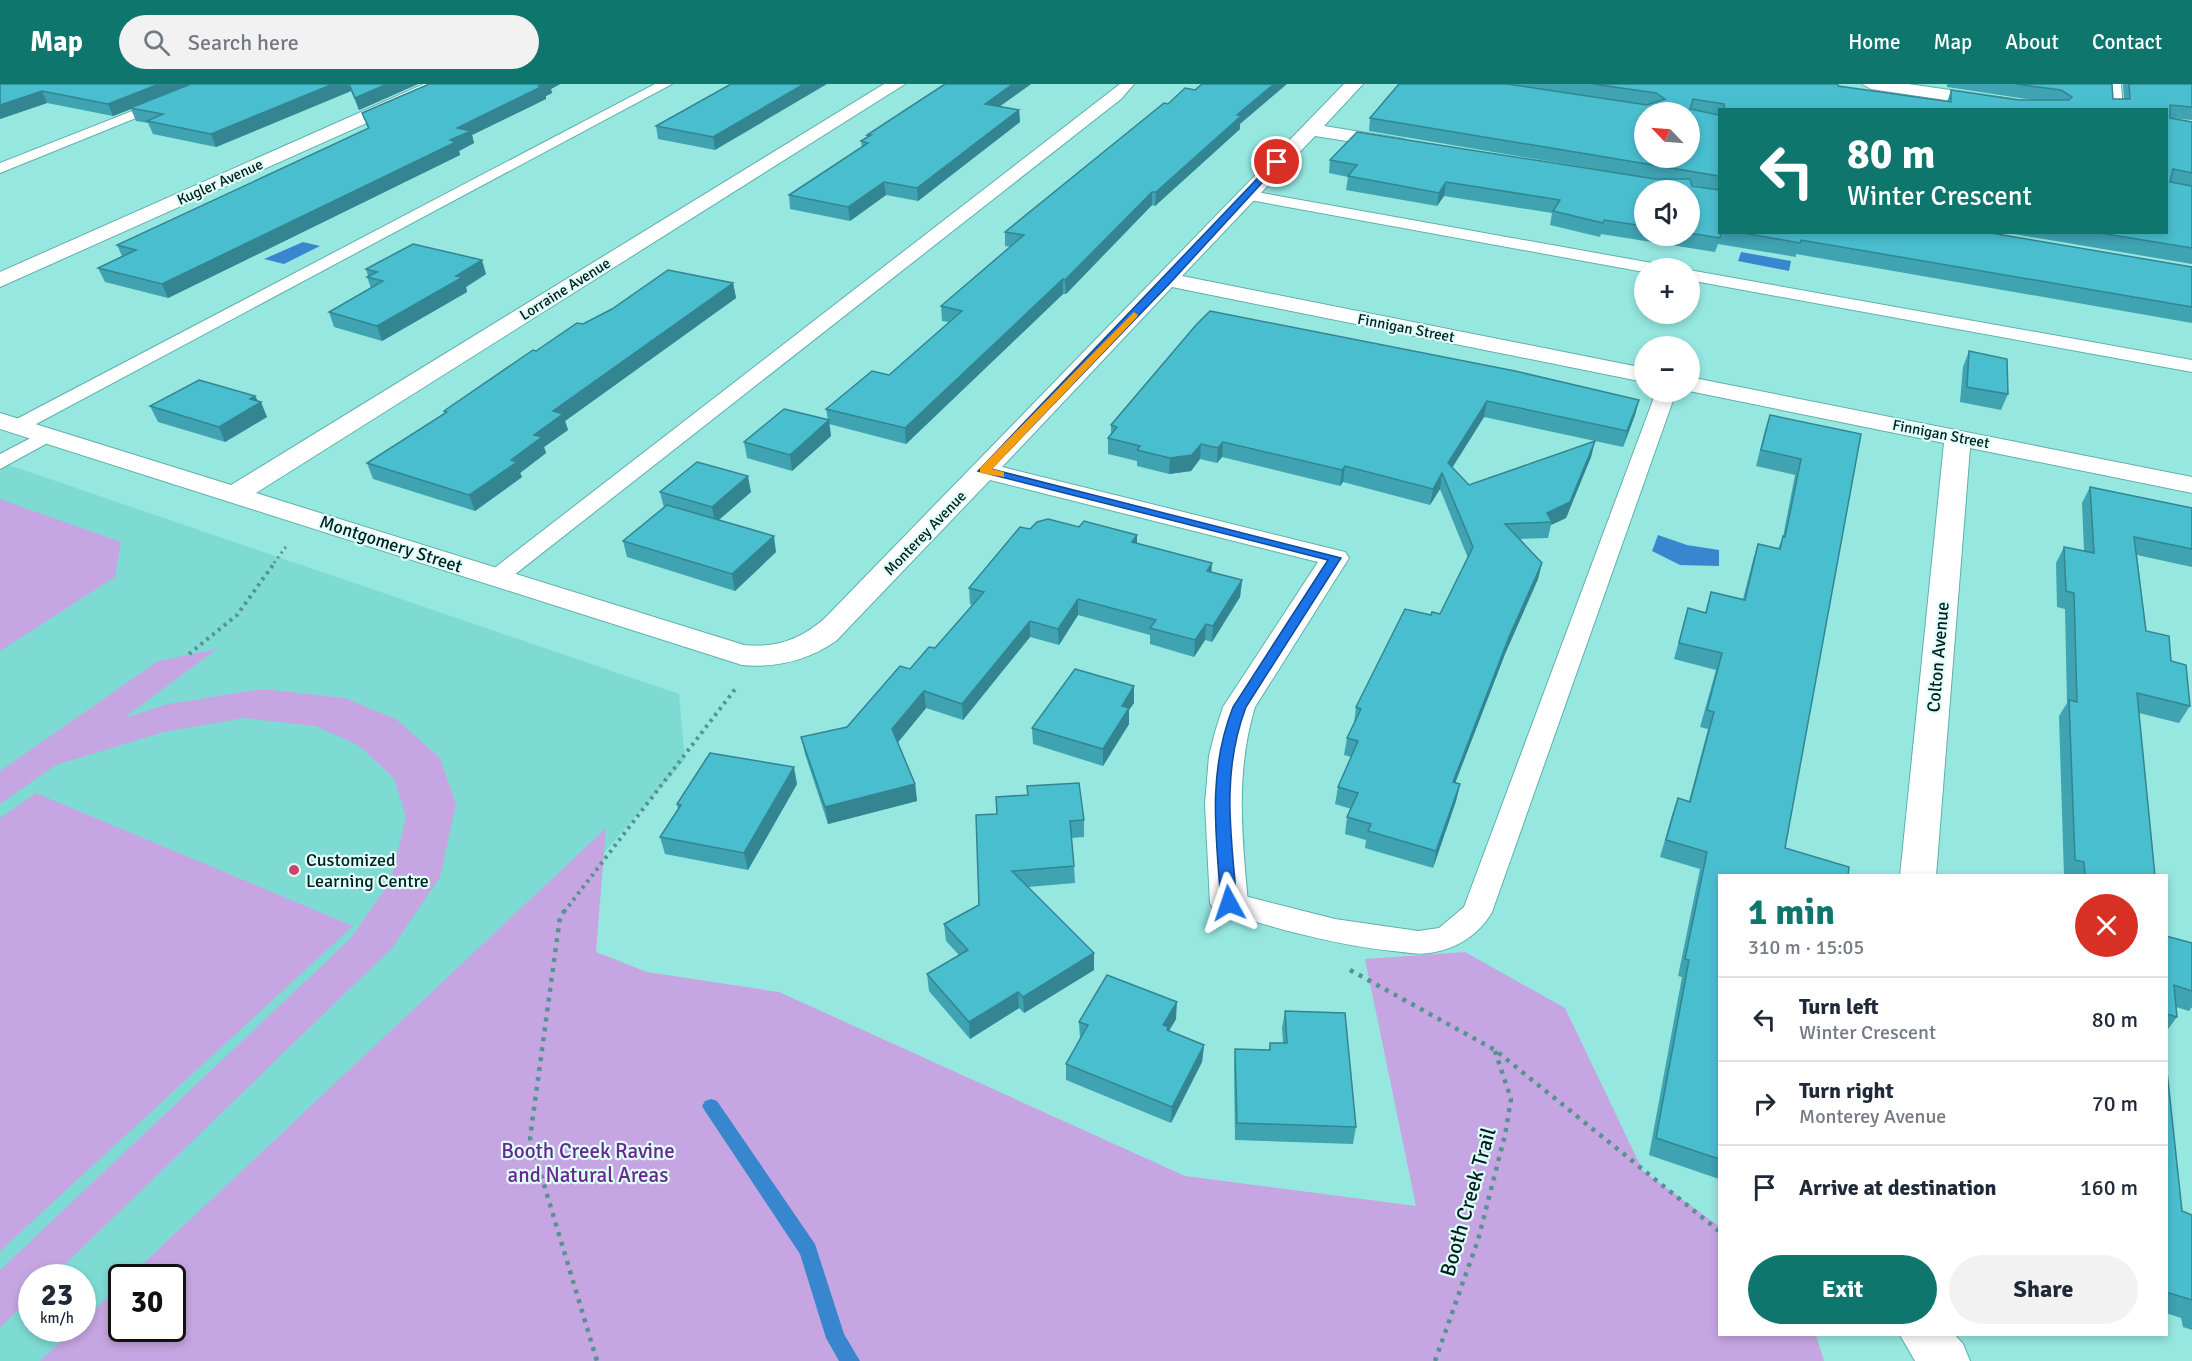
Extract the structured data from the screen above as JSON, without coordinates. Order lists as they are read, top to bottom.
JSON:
{
  "streets": {
    "street": [
      "Kugler Avenue",
      "Lorraine Avenue",
      "Finnigan Street",
      "Monterey Avenue",
      "Montgomery Street",
      "Colton Avenue"
    ],
    "path": ["Booth Creek Trail"]
  },
  "crossings": [
    ["Lorraine Avenue", "Montgomery Street"],
    ["Finnigan Street", "Monterey Avenue"],
    ["Finnigan Street", "Colton Avenue"],
    ["Monterey Avenue", "Montgomery Street"]
  ],
  "parks": ["Booth Creek Ravine and Natural Areas"],
  "places": ["Customized Learning Centre"],
  "north": "top left",
  "page": {
    "header": "Map",
    "search": "Search here",
    "nav": [
      "Home",
      "Map",
      "About",
      "Contact"
    ],
    "map_buttons": ["+", "−"],
    "turn": ["80 m", "Winter Crescent"],
    "heading": ["1 min", "310 m · 15:05"],
    "list": [
      {
        "name": "Turn left",
        "note": "Winter Crescent",
        "value": "80 m"
      },
      {
        "name": "Turn right",
        "note": "Monterey Avenue",
        "value": "70 m"
      },
      {
        "name": "Arrive at destination",
        "value": "160 m"
      }
    ],
    "buttons": ["Exit", "Share"],
    "speed": "23 km/h",
    "limit": "30"
  }
}
